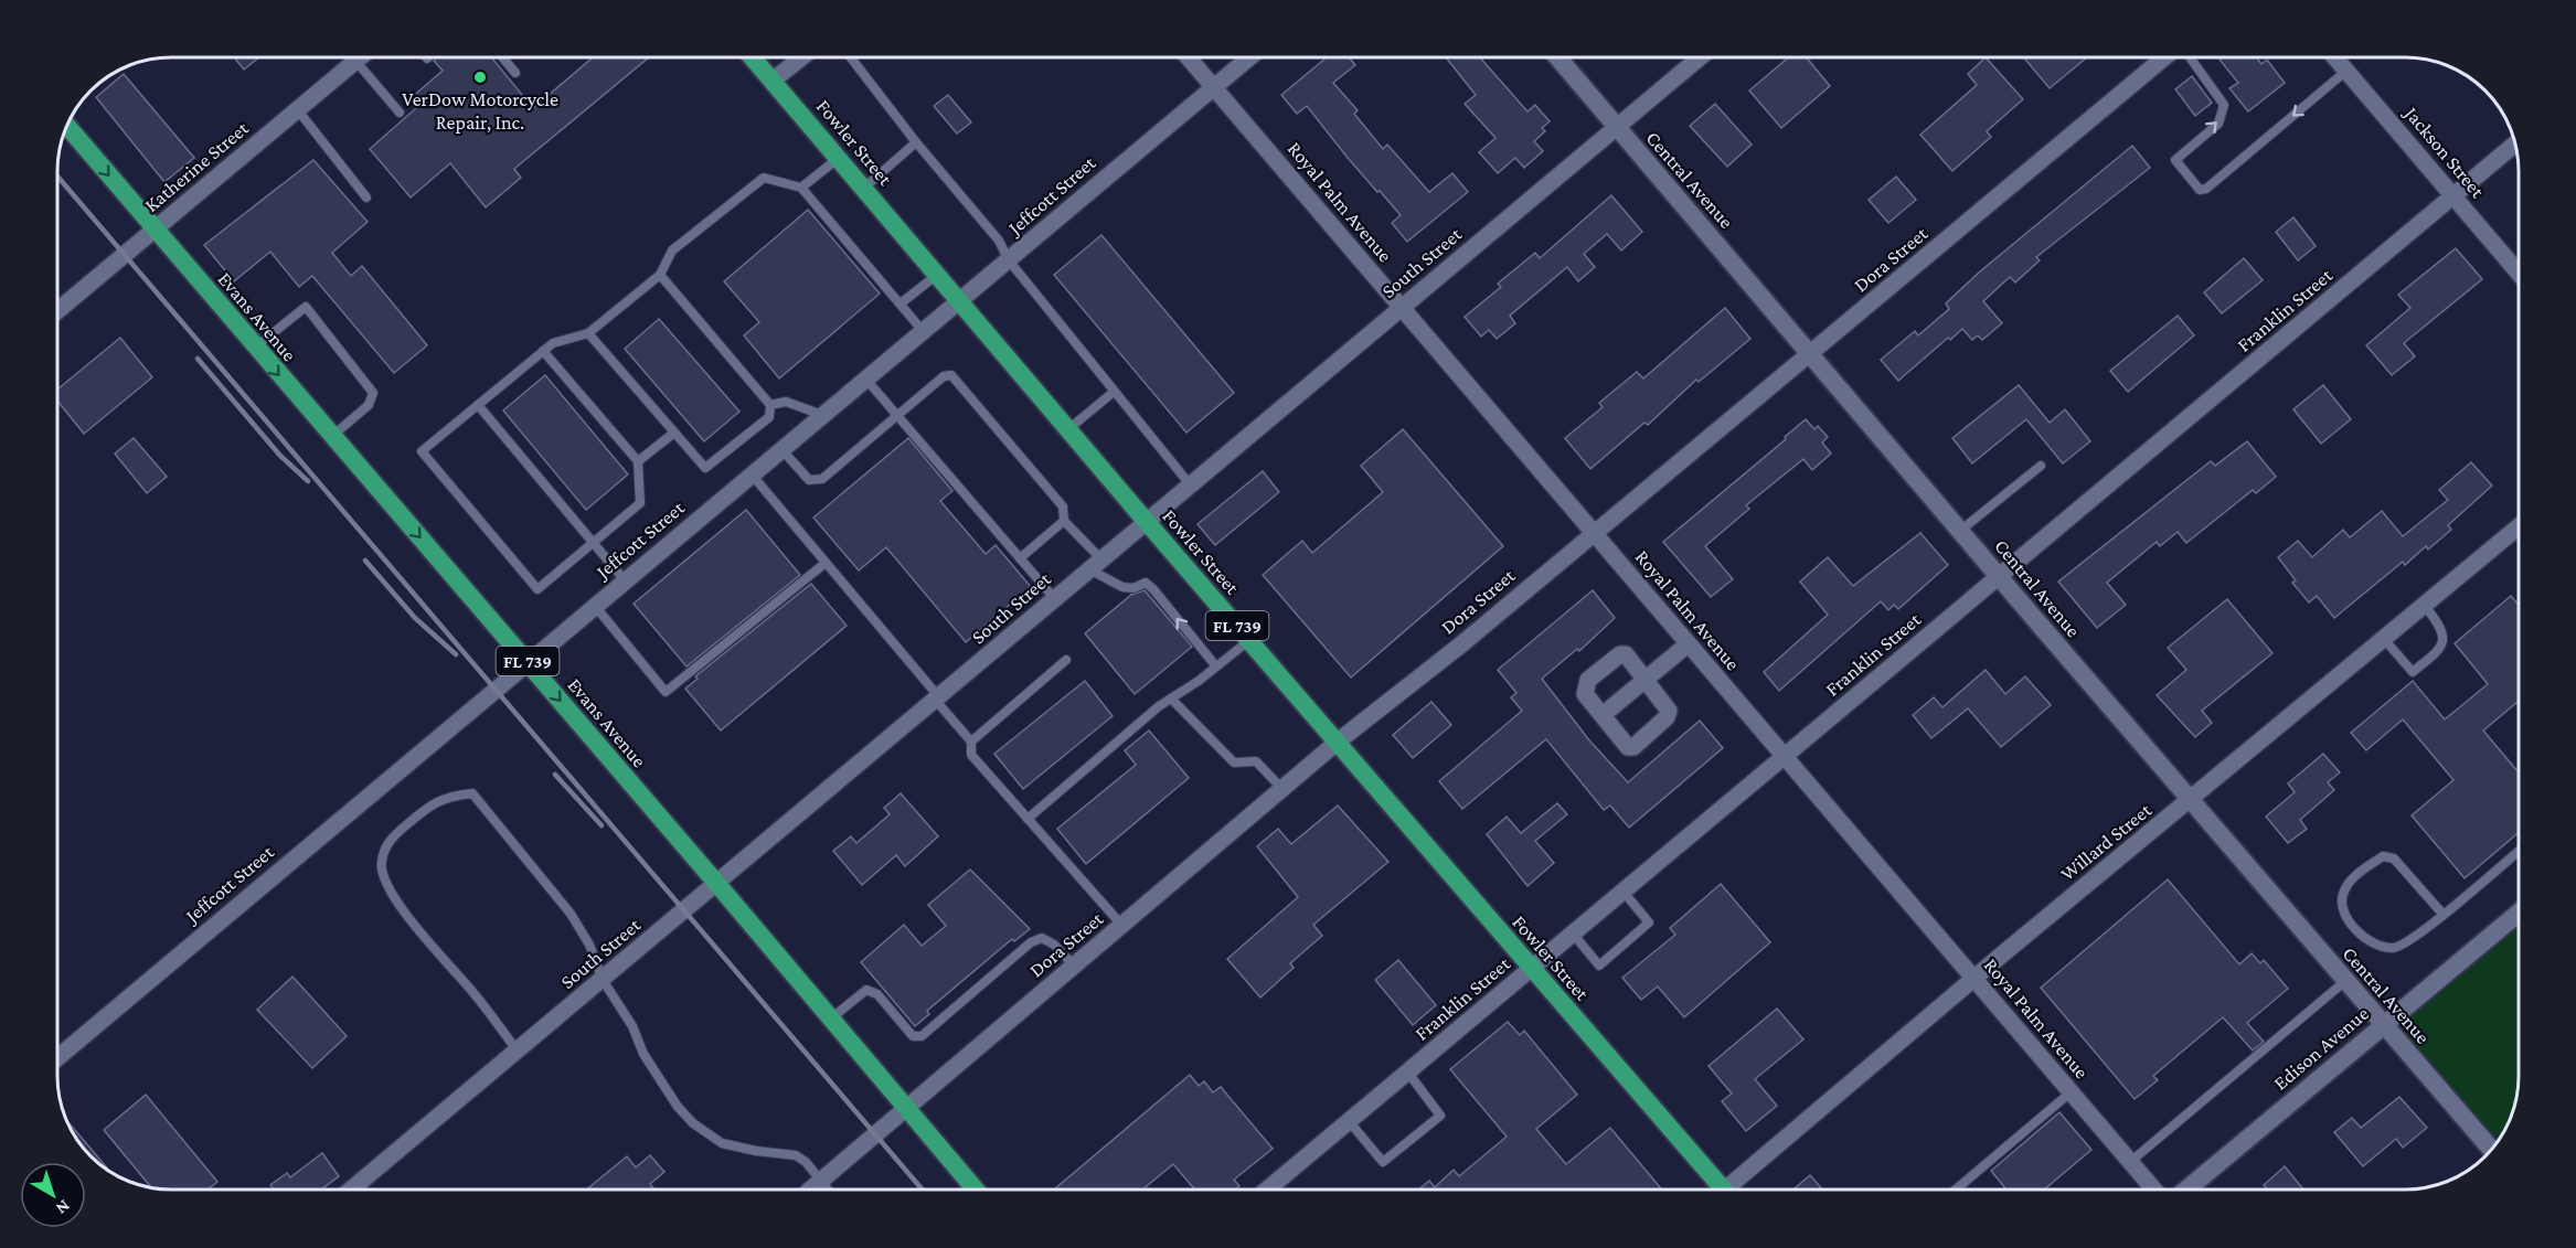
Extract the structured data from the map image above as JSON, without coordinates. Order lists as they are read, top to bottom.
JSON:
{
  "streets": {
    "main road": ["Fowler Street", "Evans Avenue", "FL 739"],
    "street": [
      "Jackson Street",
      "Katherine Street",
      "Central Avenue",
      "Jeffcott Street",
      "Royal Palm Avenue",
      "Dora Street",
      "South Street",
      "Franklin Street",
      "Willard Street",
      "Edison Avenue"
    ]
  },
  "crossings": [
    ["Fowler Street", "Jeffcott Street"],
    ["Fowler Street", "Dora Street"],
    ["Fowler Street", "South Street"],
    ["Fowler Street", "Franklin Street"],
    ["Jackson Street", "Franklin Street"],
    ["Katherine Street", "Evans Avenue"],
    ["Central Avenue", "Dora Street"],
    ["Central Avenue", "South Street"],
    ["Central Avenue", "Franklin Street"],
    ["Central Avenue", "Willard Street"],
    ["Central Avenue", "Edison Avenue"],
    ["Jeffcott Street", "Royal Palm Avenue"],
    ["Jeffcott Street", "Evans Avenue"],
    ["Royal Palm Avenue", "Dora Street"],
    ["Royal Palm Avenue", "South Street"],
    ["Royal Palm Avenue", "Franklin Street"],
    ["Royal Palm Avenue", "Willard Street"],
    ["Dora Street", "Evans Avenue"],
    ["South Street", "Evans Avenue"]
  ],
  "one_way": ["Evans Avenue"],
  "places": ["VerDow Motorcycle Repair, Inc."],
  "north": "bottom right"
}
